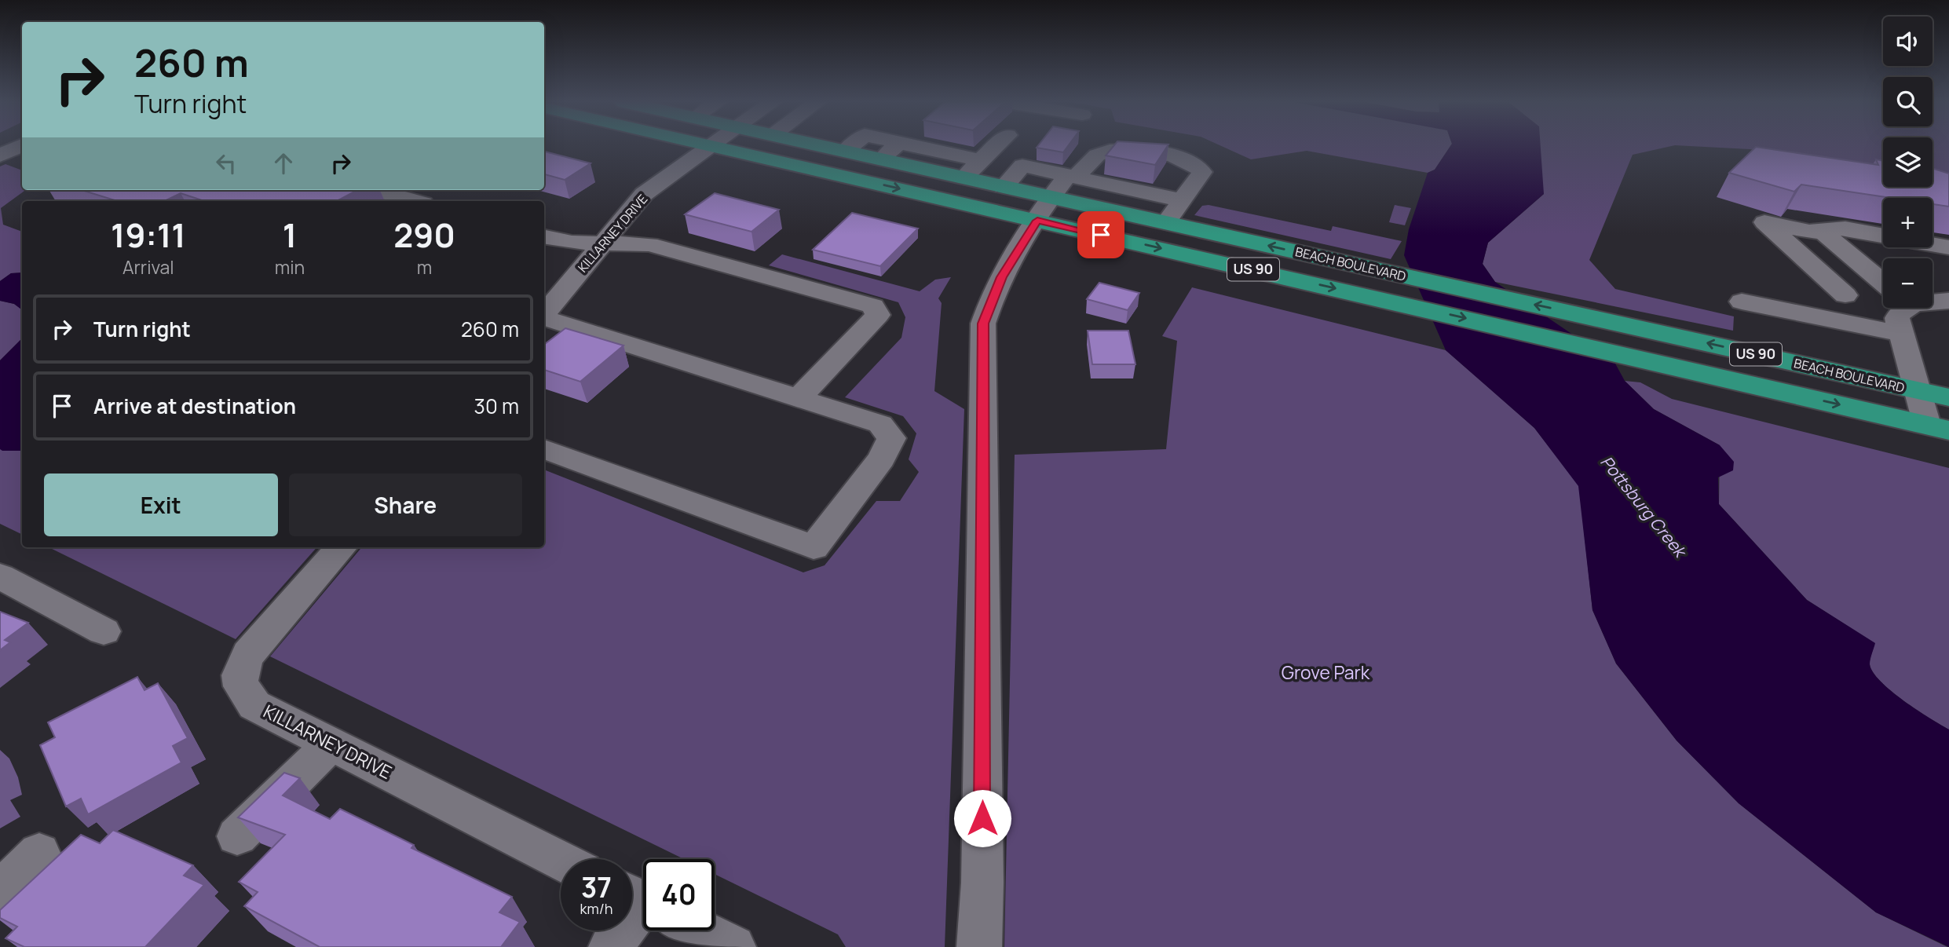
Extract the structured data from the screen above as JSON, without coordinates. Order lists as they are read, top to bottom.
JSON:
{
  "streets": {
    "highway": ["BEACH BOULEVARD", "US 90"],
    "street": ["KILLARNEY DRIVE"]
  },
  "crossings": [
    ["BEACH BOULEVARD", "US 90"]
  ],
  "water": ["Pottsburg Creek"],
  "parks": ["Grove Park"],
  "page": {
    "map_buttons": ["+", "−"],
    "turn": ["260 m", "Turn right"],
    "eta": [
      "19:11",
      "Arrival",
      "1",
      "min",
      "290",
      "m"
    ],
    "list": [
      {
        "name": "Turn right",
        "value": "260 m"
      },
      {
        "name": "Arrive at destination",
        "value": "30 m"
      }
    ],
    "buttons": ["Exit", "Share"],
    "speed": "37 km/h",
    "limit": "40"
  }
}
